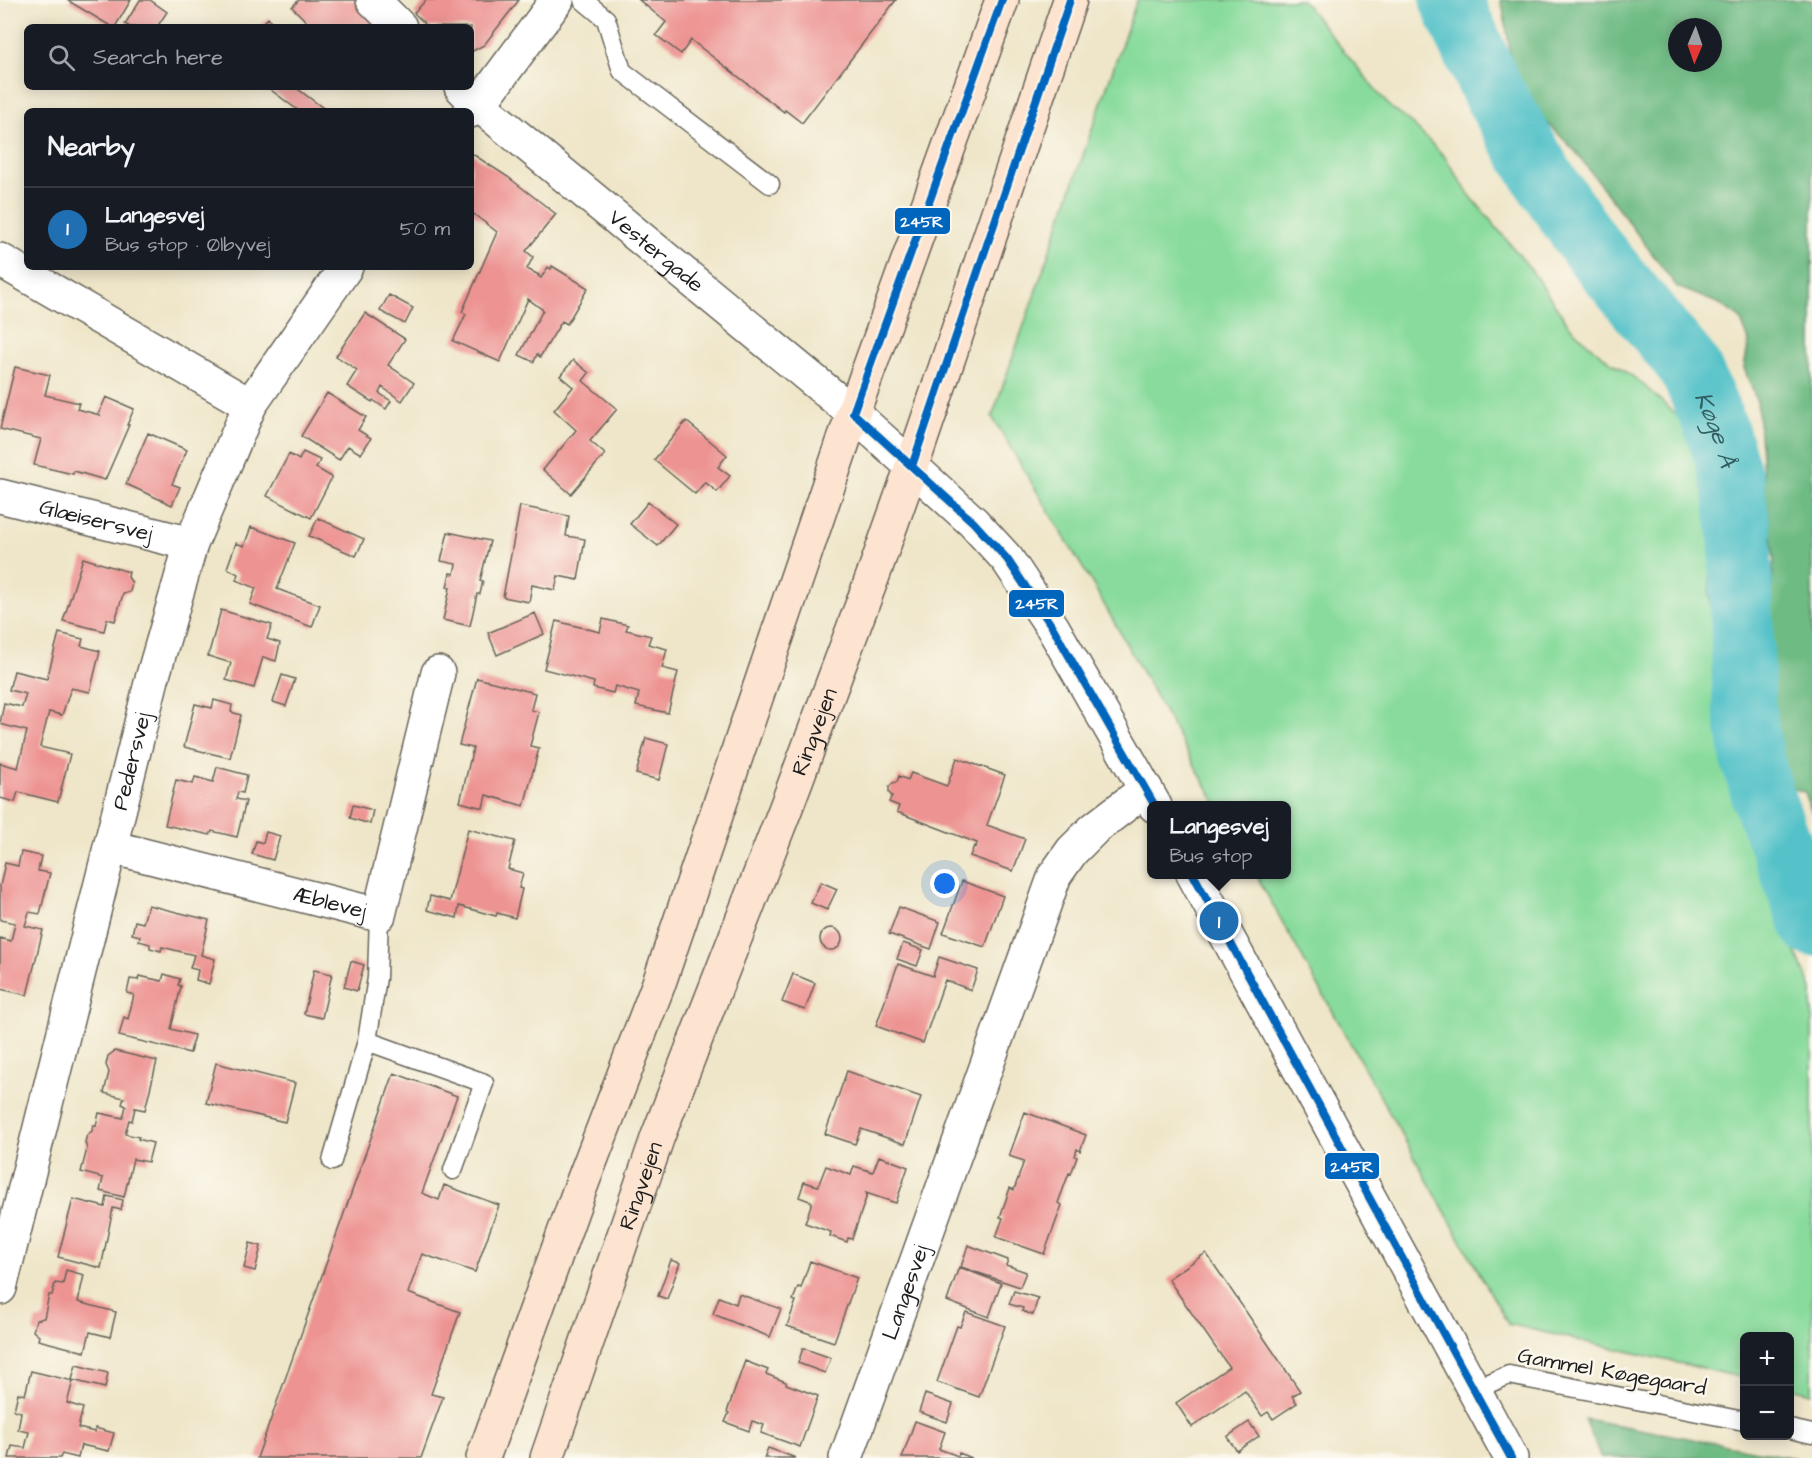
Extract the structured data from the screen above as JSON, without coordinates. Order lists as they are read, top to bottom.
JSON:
{
  "streets": {
    "main road": ["Ringvejen"],
    "street": [
      "Vestergade",
      "Glæisersvej",
      "Pedersvej",
      "Æblevej",
      "Langesvej"
    ],
    "lane": ["Gammel Køgegaard"]
  },
  "crossings": [
    ["Vestergade", "Ringvejen"],
    ["Vestergade", "Langesvej"],
    ["Glæisersvej", "Pedersvej"],
    ["Pedersvej", "Æblevej"]
  ],
  "water": ["Køge Å"],
  "lines": ["transit line 245R"],
  "north": "bottom",
  "page": {
    "search": "Search here",
    "heading": "Nearby",
    "list": [
      {
        "mark": "1",
        "name": "Langesvej",
        "note": "Bus stop · Ølbyvej",
        "value": "50 m"
      }
    ],
    "popup": ["Langesvej", "Bus stop"],
    "pins": "1",
    "map_buttons": ["+", "−"]
  }
}
